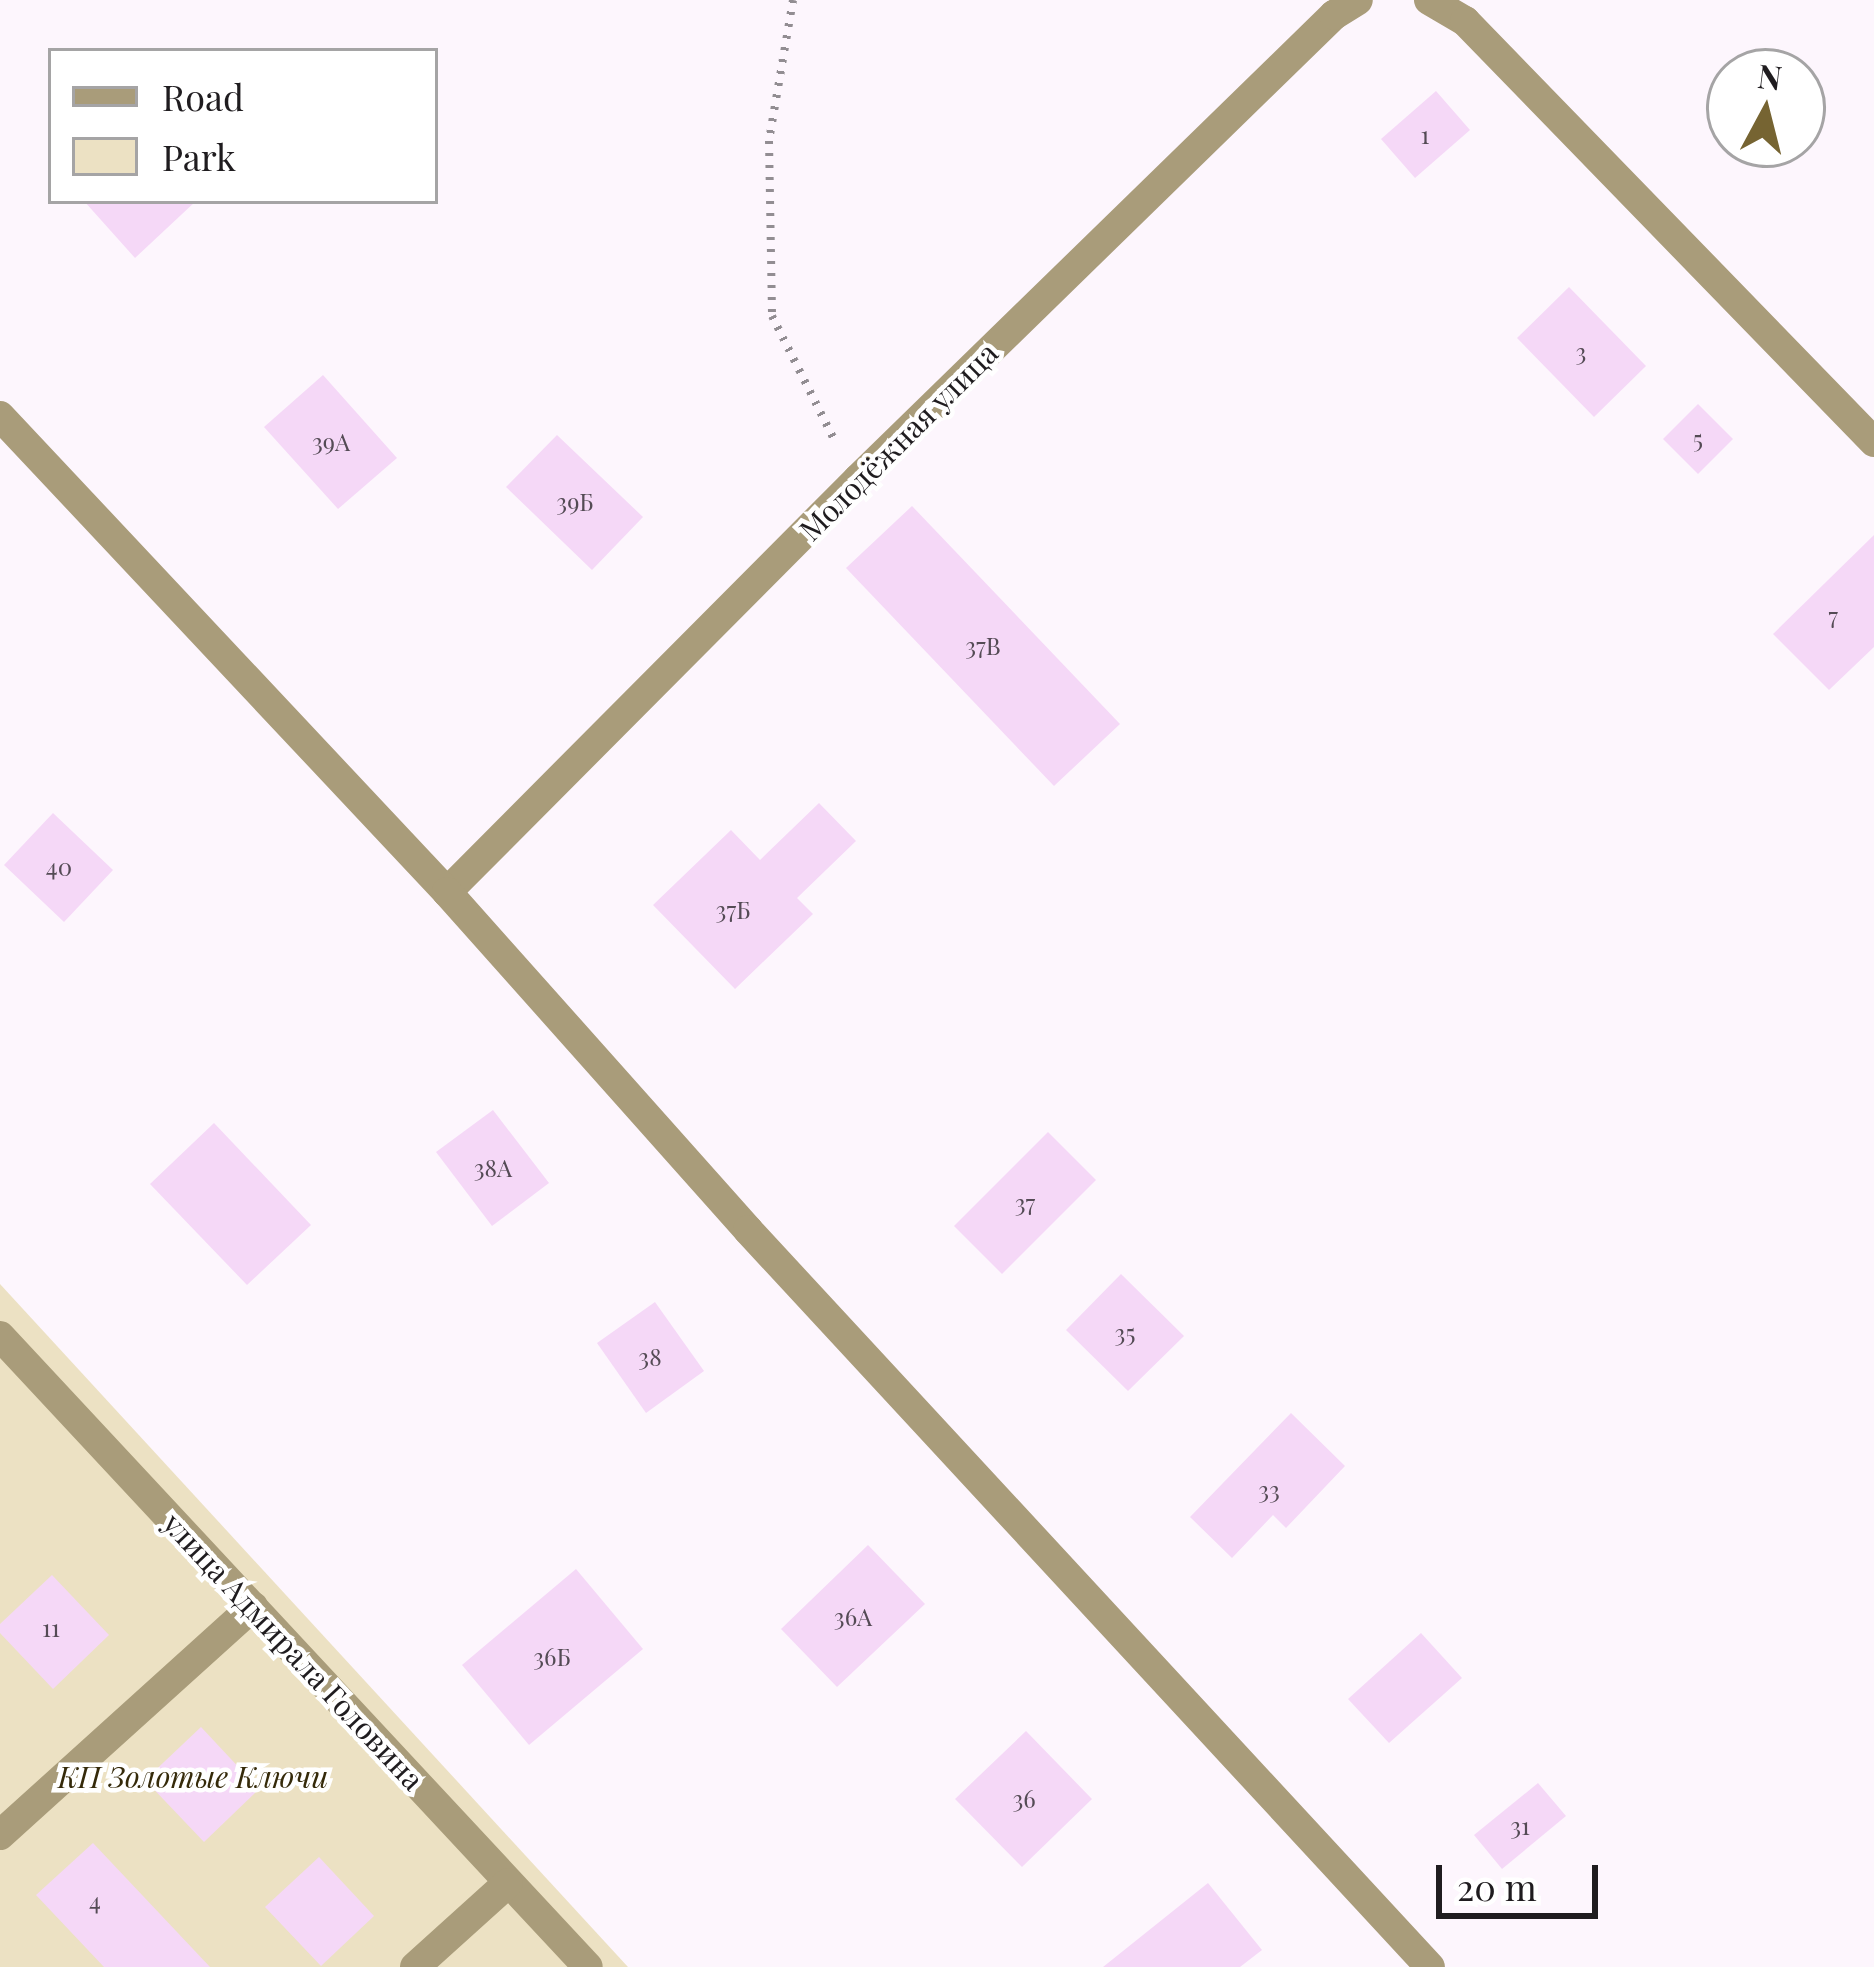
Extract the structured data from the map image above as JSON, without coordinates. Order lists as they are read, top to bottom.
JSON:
{
  "streets": {
    "street": ["Молодёжная улица", "улица Адмирала Головина"]
  },
  "parks": ["КП Золотые Ключи"],
  "house_numbers": [
    "1",
    "3",
    "5",
    "39А",
    "39Б",
    "7",
    "37В",
    "40",
    "37Б",
    "38А",
    "37",
    "35",
    "38",
    "33",
    "36А",
    "11",
    "36Б",
    "36",
    "31",
    "4"
  ],
  "legend": ["Road", "Park"],
  "scale_bar": "20 m",
  "north": "top"
}
